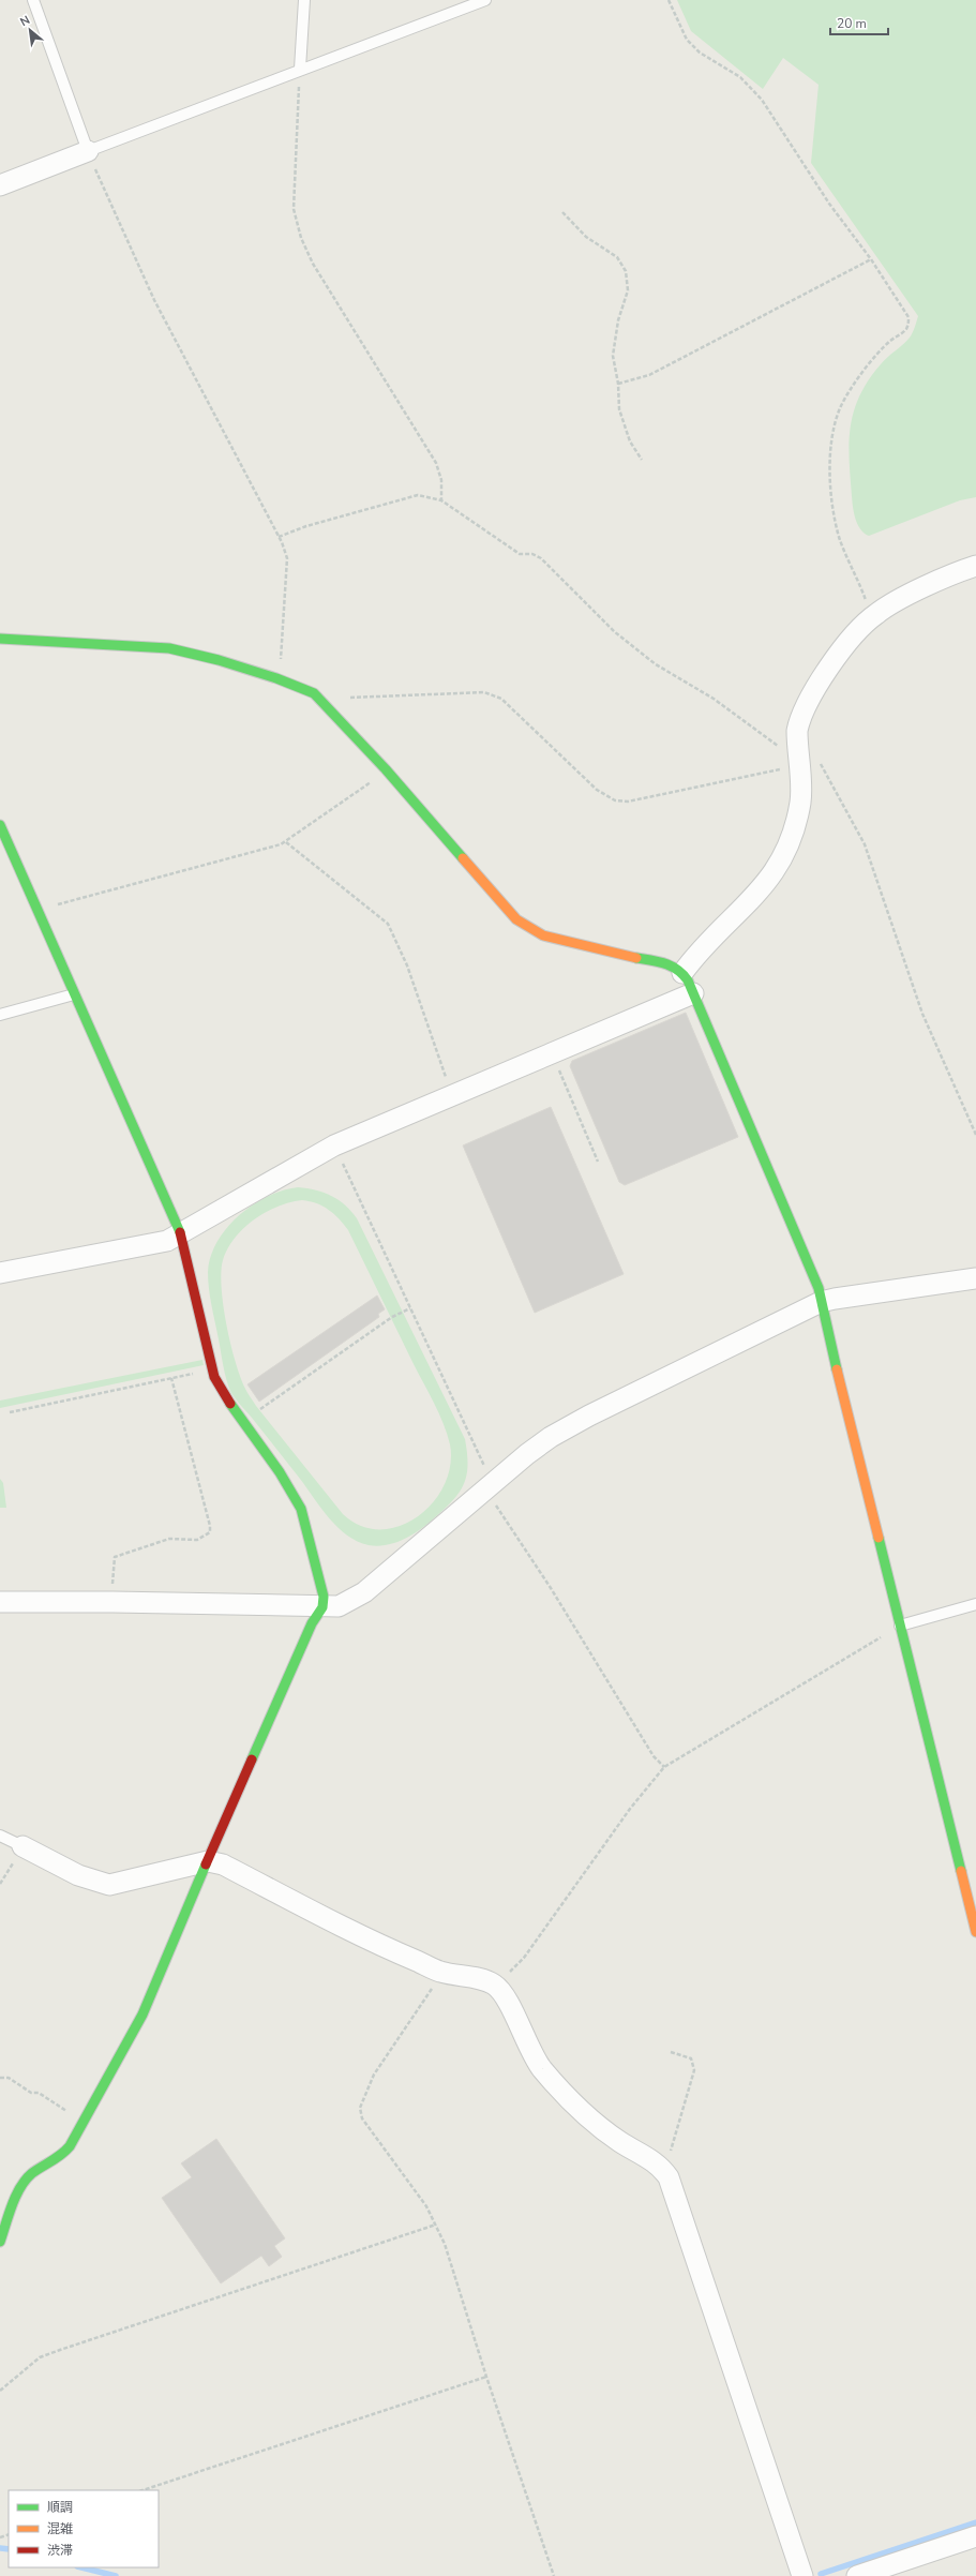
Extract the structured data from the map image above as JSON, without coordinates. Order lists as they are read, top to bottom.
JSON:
{
  "legend": ["順調", "混雑", "渋滞"],
  "scale_bar": "20 m",
  "north": "top left"
}
